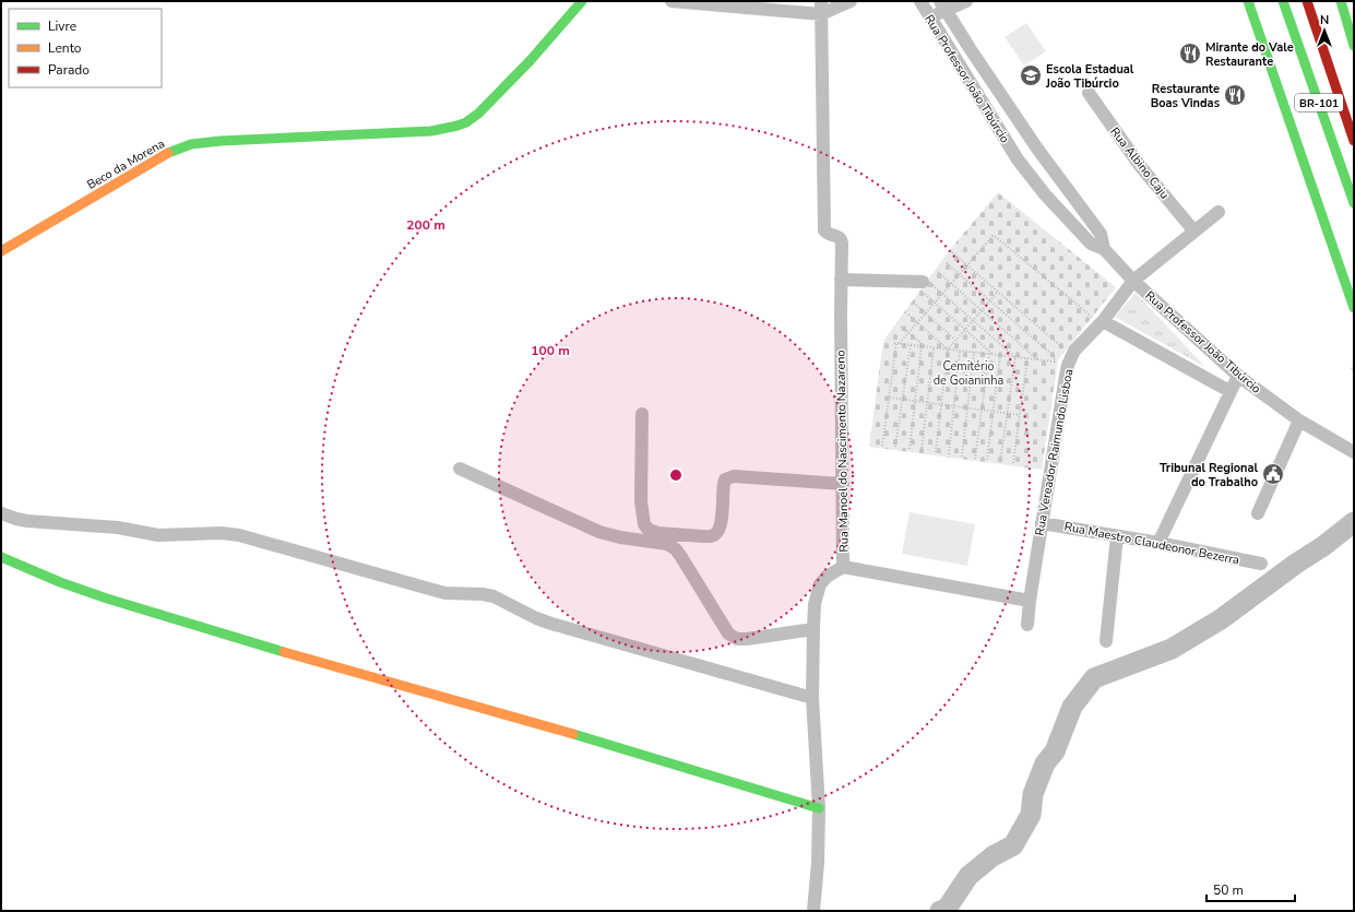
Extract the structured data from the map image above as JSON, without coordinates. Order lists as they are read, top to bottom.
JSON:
{
  "streets": {
    "main road": ["BR-101", "Beco da Morena"],
    "street": [
      "Rua Professor João Tibúrcio",
      "Rua Albino Caju",
      "Rua Manoel do Nascimento Nazareno",
      "Rua Vereador Raimundo Lisboa",
      "Rua Maestro Claudeonor Bezerra"
    ]
  },
  "crossings": [
    ["Rua Professor João Tibúrcio", "Rua Vereador Raimundo Lisboa"],
    ["Rua Albino Caju", "Rua Vereador Raimundo Lisboa"],
    ["Rua Manoel do Nascimento Nazareno", "Rua Vereador Raimundo Lisboa"],
    ["Rua Vereador Raimundo Lisboa", "Rua Maestro Claudeonor Bezerra"]
  ],
  "parks": ["Cemitério de Goianinha"],
  "places": {
    "restaurant": ["Mirante do Vale Restaurante", "Restaurante Boas Vindas"],
    "school or university": ["Escola Estadual João Tibúrcio"],
    "public building": ["Tribunal Regional do Trabalho"]
  },
  "legend": ["Livre", "Lento", "Parado"],
  "scale_bar": "50 m",
  "north": "top",
  "rings": ["200 m", "100 m"]
}
